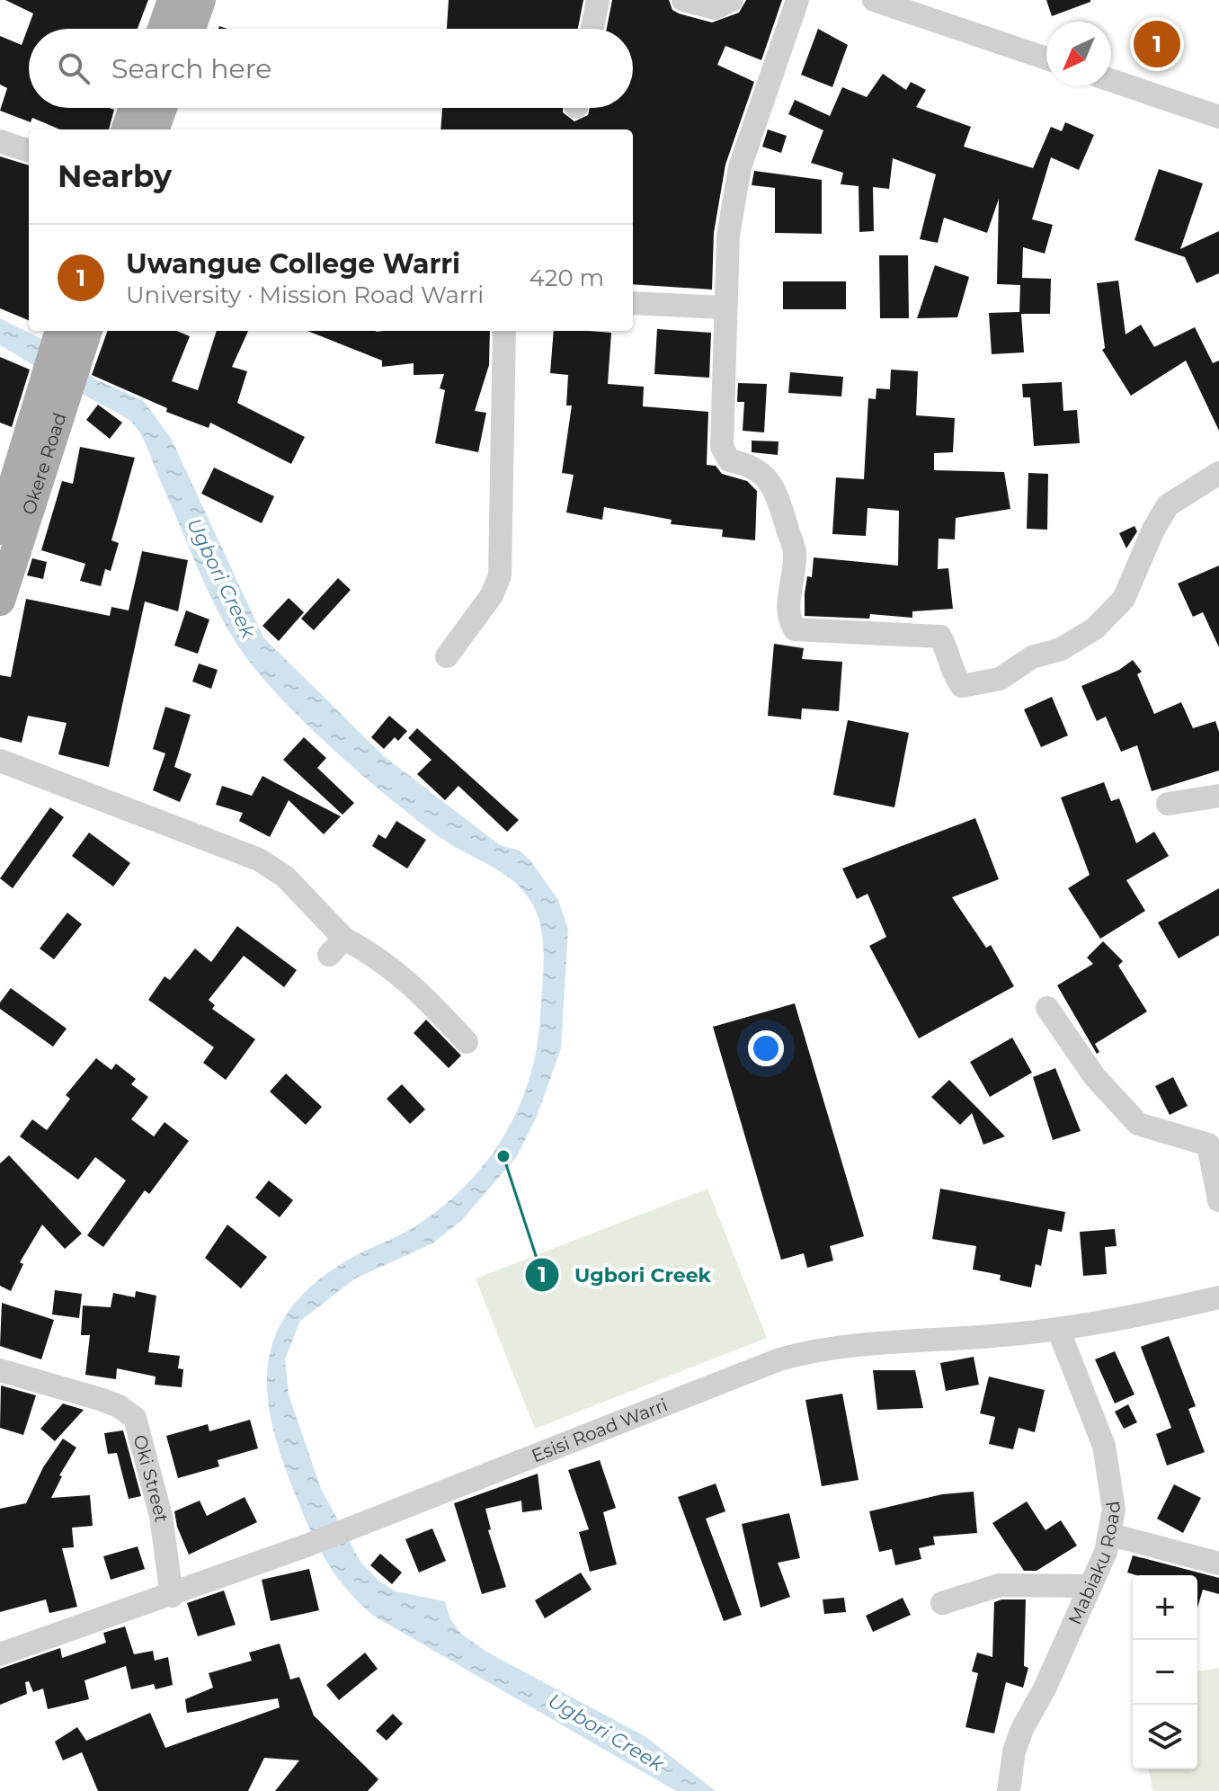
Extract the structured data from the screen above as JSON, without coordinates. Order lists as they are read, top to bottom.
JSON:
{
  "streets": {
    "main road": ["Okere Road"],
    "street": ["Esisi Road Warri", "Oki Street", "Mabiaku Road"]
  },
  "crossings": [
    ["Esisi Road Warri", "Oki Street"],
    ["Esisi Road Warri", "Mabiaku Road"]
  ],
  "water": ["Ugbori Creek"],
  "places": ["Ugbori Creek"],
  "north": "bottom left",
  "page": {
    "pins": "1",
    "search": "Search here",
    "heading": "Nearby",
    "list": [
      {
        "mark": "1",
        "name": "Uwangue College Warri",
        "note": "University · Mission Road Warri",
        "value": "420 m"
      }
    ],
    "map_buttons": ["+", "−"]
  }
}
